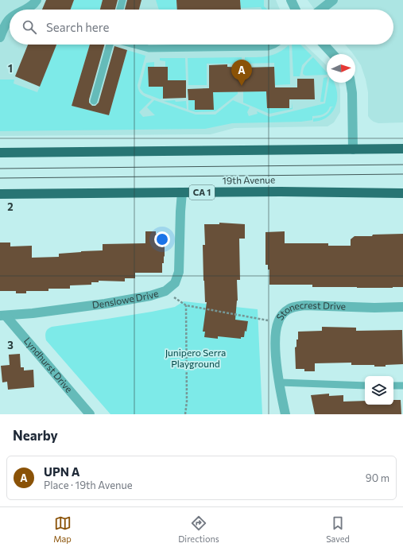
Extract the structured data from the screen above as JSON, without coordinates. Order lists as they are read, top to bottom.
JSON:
{
  "streets": {
    "highway": ["19th Avenue", "CA 1"],
    "street": ["Denslowe Drive", "Stonecrest Drive", "Lyndhurst Drive"]
  },
  "crossings": [
    ["19th Avenue", "Denslowe Drive"],
    ["Denslowe Drive", "Lyndhurst Drive"]
  ],
  "parks": ["Junipero Serra Playground"],
  "north": "right",
  "page": {
    "search": "Search here",
    "pins": "A",
    "heading": "Nearby",
    "list": [
      {
        "mark": "A",
        "name": "UPN A",
        "note": "Place · 19th Avenue",
        "value": "90 m"
      }
    ],
    "nav": ["Map", "Directions", "Saved"]
  },
  "grid": {
    "rows": ["1", "2", "3"]
  }
}
